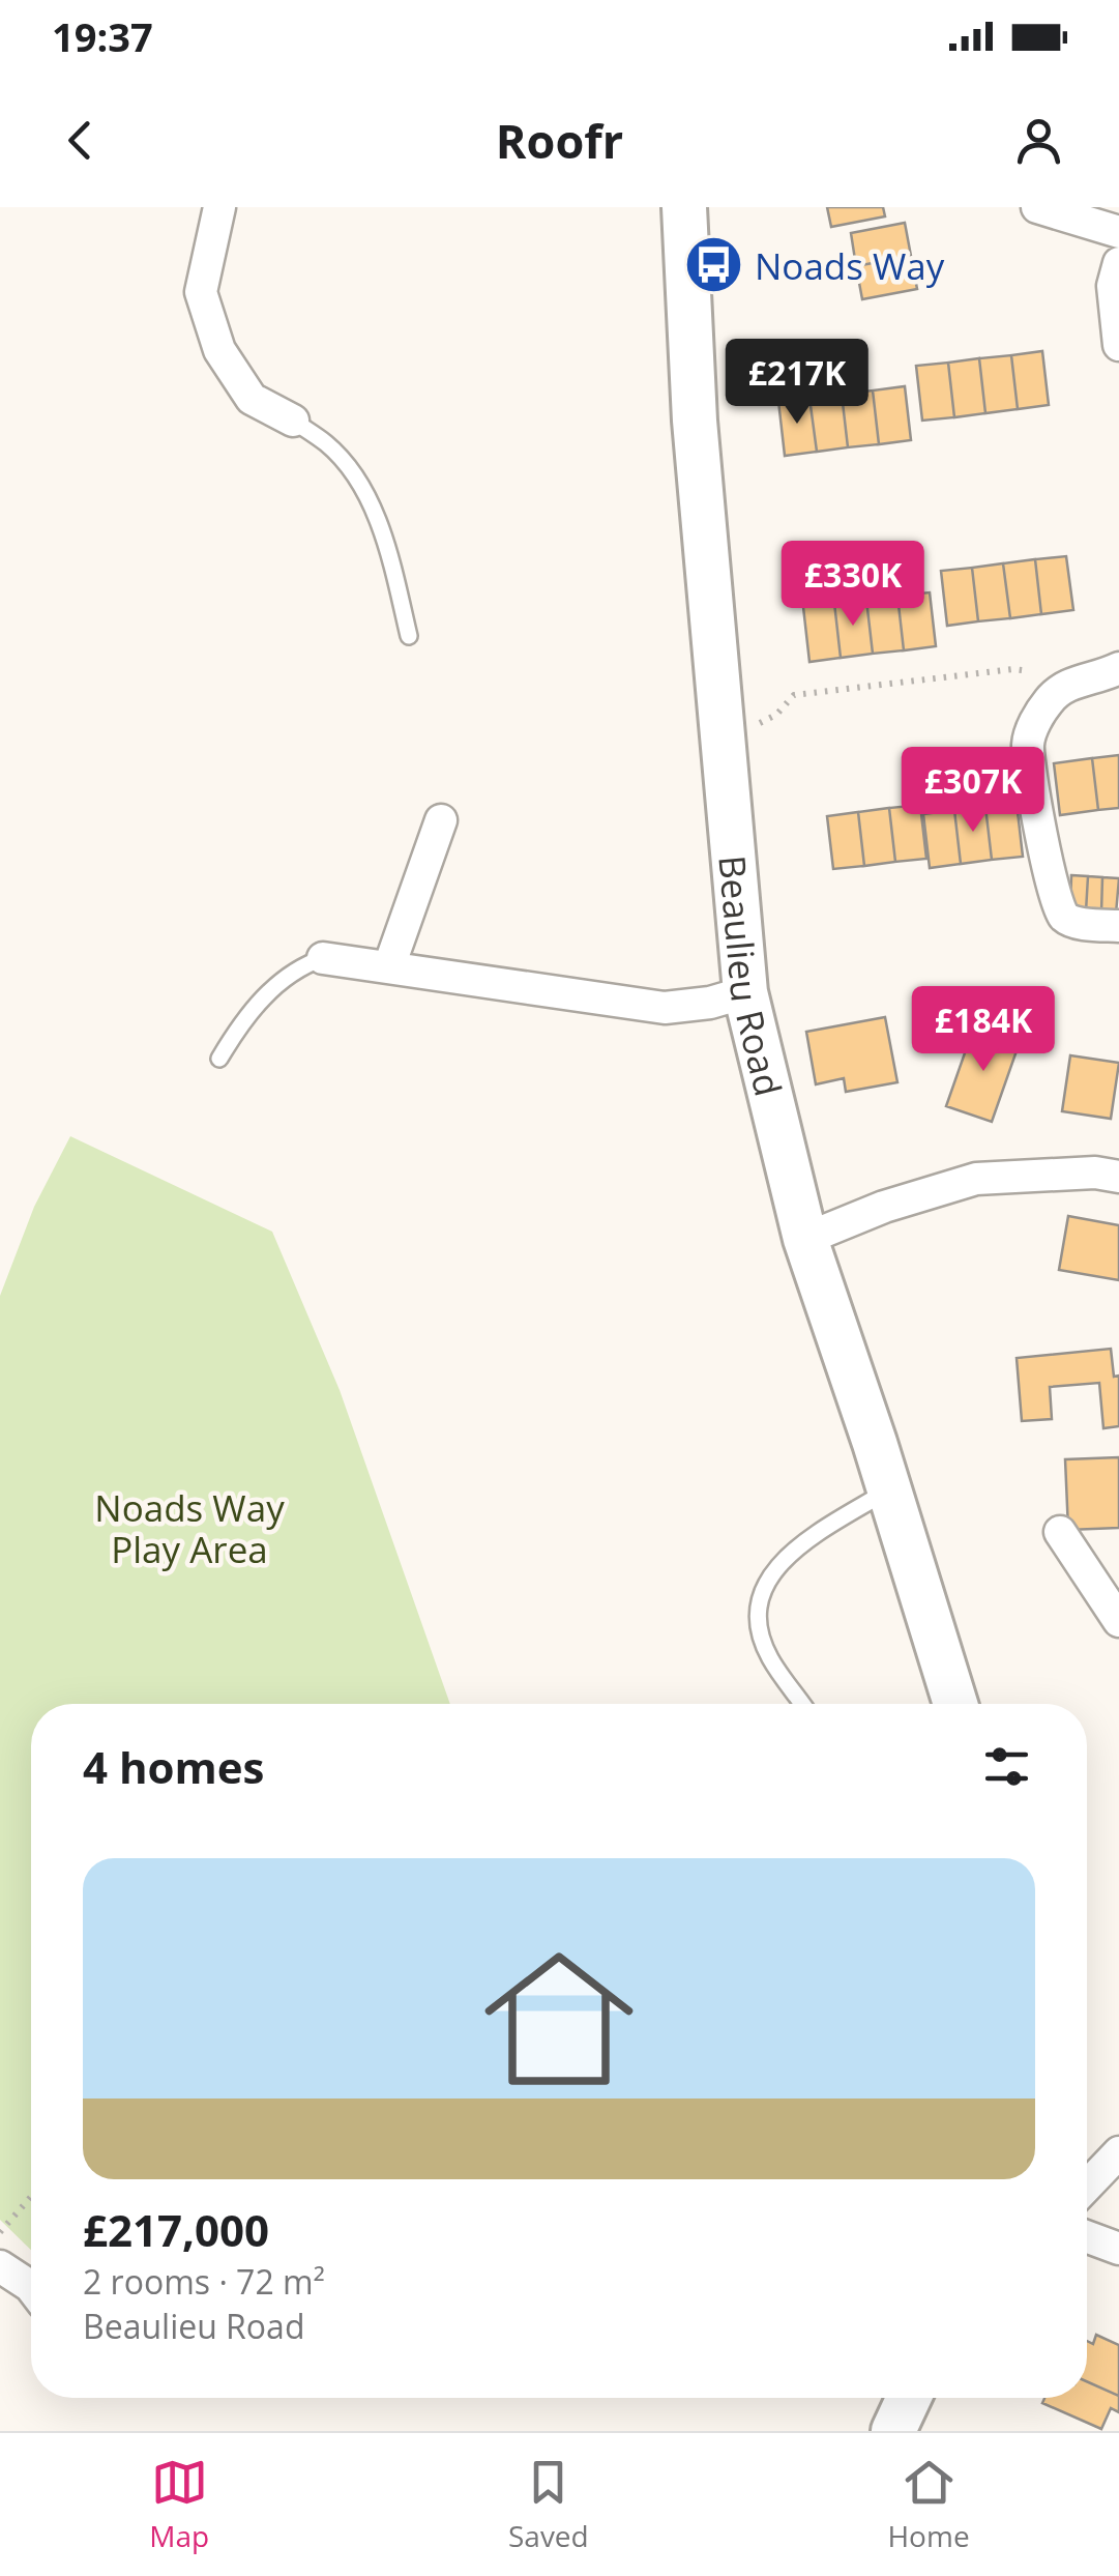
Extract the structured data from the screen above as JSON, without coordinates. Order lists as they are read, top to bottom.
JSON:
{
  "streets": {
    "street": ["Beaulieu Road"]
  },
  "parks": ["Noads Way Play Area"],
  "places": {
    "bus stop": ["Noads Way"]
  },
  "page": {
    "status": "19:37",
    "header": "Roofr",
    "price": [
      "£217K",
      "£330K",
      "£307K",
      "£184K"
    ],
    "heading": "4 homes",
    "list": [
      {
        "name": "£217,000",
        "note": "2 rooms · 72 m² · Beaulieu Road"
      }
    ],
    "tabs": ["Map", "Saved", "Home"]
  }
}
